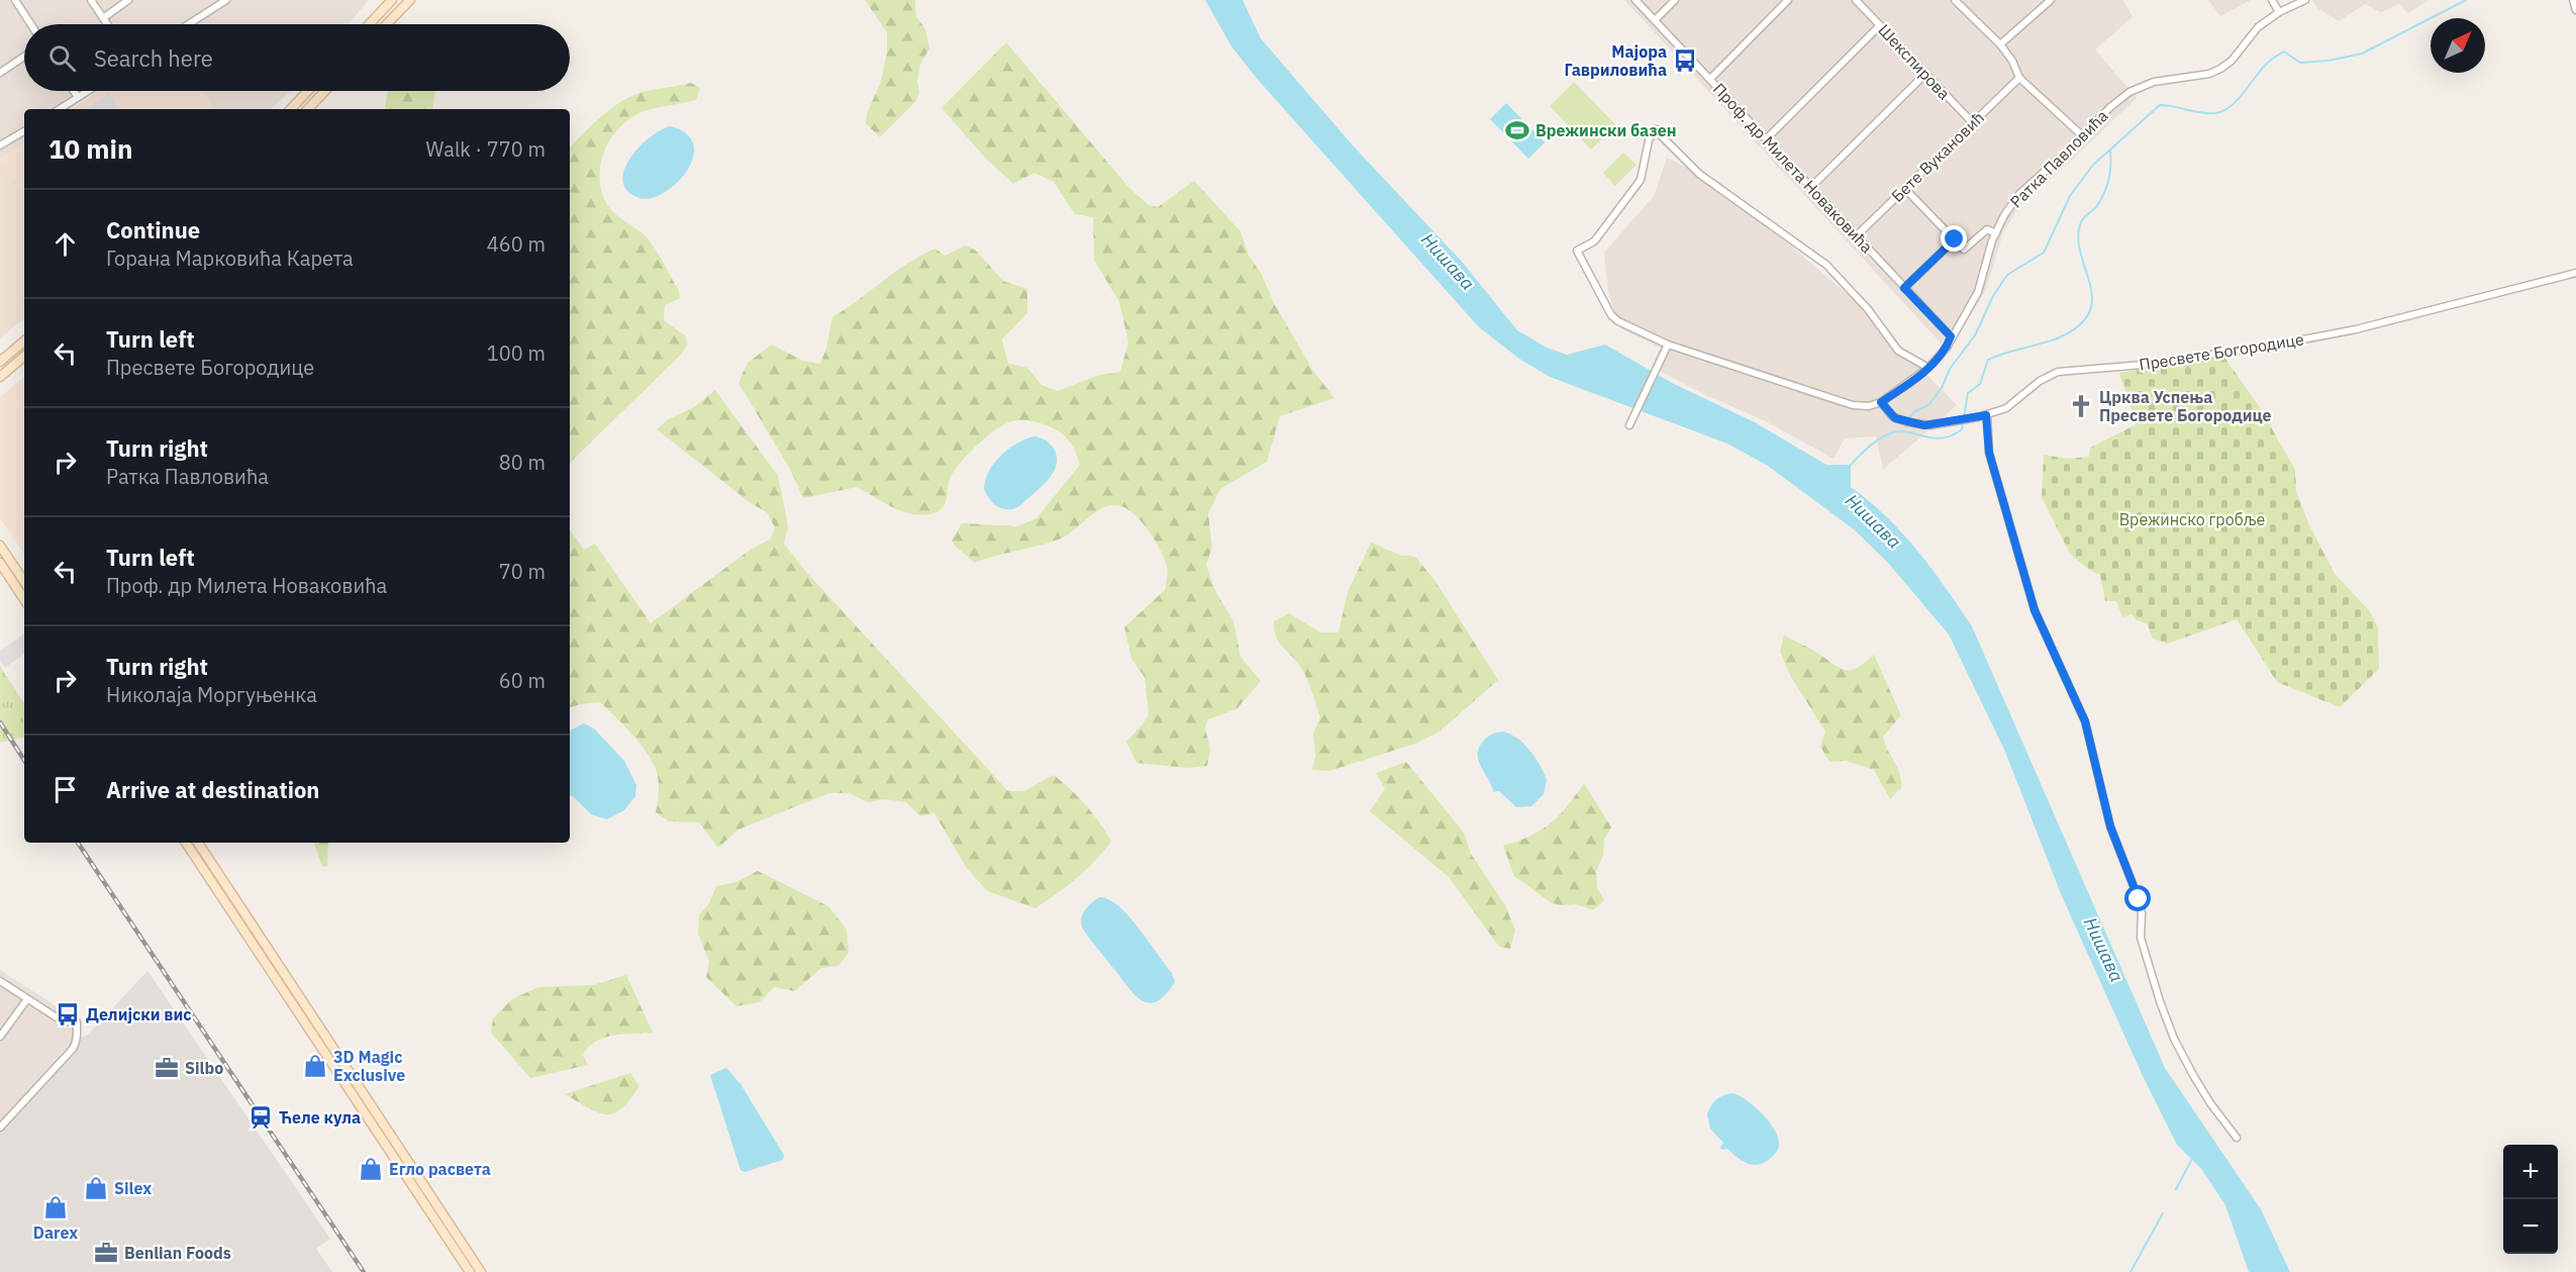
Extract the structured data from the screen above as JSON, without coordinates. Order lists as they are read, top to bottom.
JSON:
{
  "streets": {
    "street": [
      "Шекспирова",
      "Бете Вукановић",
      "Ратка Павловића",
      "Проф. др Милета Новаковића",
      "Пресвете Богородице"
    ]
  },
  "crossings": [
    ["Шекспирова", "Бете Вукановић"],
    ["Бете Вукановић", "Проф. др Милета Новаковића"],
    ["Ратка Павловића", "Проф. др Милета Новаковића"],
    ["Ратка Павловића", "Пресвете Богородице"]
  ],
  "water": ["Нишава"],
  "parks": ["Врежинско гробље"],
  "places": {
    "bus stop": ["Мајора Гавриловића", "Делијски вис"],
    "sports": ["Врежински базен"],
    "church": ["Црква Успења Пресвете Богородице"],
    "shop": [
      "3D Magic Exclusive",
      "Егло расвета",
      "Silex",
      "Darex"
    ],
    "office": ["Silbo", "Benlian Foods"],
    "station": ["Ћеле кула"]
  },
  "north": "top right",
  "page": {
    "search": "Search here",
    "heading": ["10 min", "Walk · 770 m"],
    "list": [
      ["Continue", "Горана Марковића Карета", "460 m"],
      ["Turn left", "Пресвете Богородице", "100 m"],
      ["Turn right", "Ратка Павловића", "80 m"],
      ["Turn left", "Проф. др Милета Новаковића", "70 m"],
      ["Turn right", "Николаја Моргуњенка", "60 m"],
      "Arrive at destination"
    ],
    "map_buttons": ["+", "−"]
  }
}
